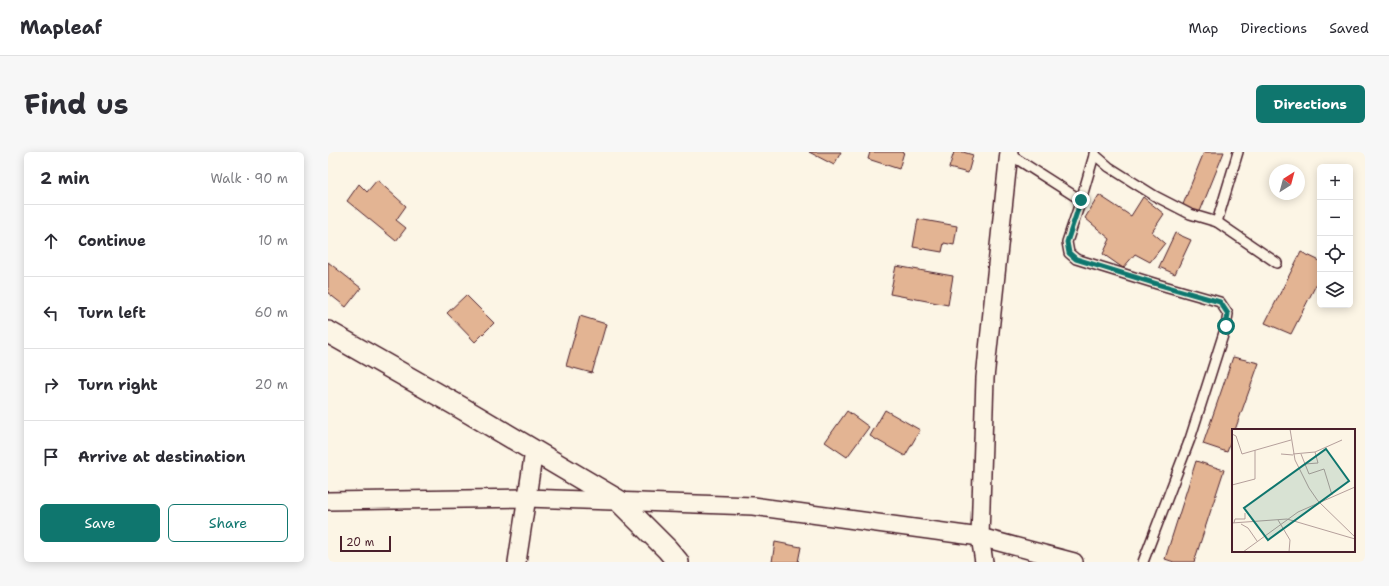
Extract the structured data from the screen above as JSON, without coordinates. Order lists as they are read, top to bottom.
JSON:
{
  "scale_bar": "20 m",
  "north": "top right",
  "page": {
    "header": "Mapleaf",
    "nav": ["Map", "Directions", "Saved"],
    "title": "Find us",
    "buttons": [
      "Directions",
      ["Save", "Share"]
    ],
    "heading": ["2 min", "Walk · 90 m"],
    "map_buttons": ["+", "−"],
    "list": [
      ["Continue", "10 m"],
      ["Turn left", "60 m"],
      ["Turn right", "20 m"],
      "Arrive at destination"
    ],
    "scale": "20 m"
  }
}
